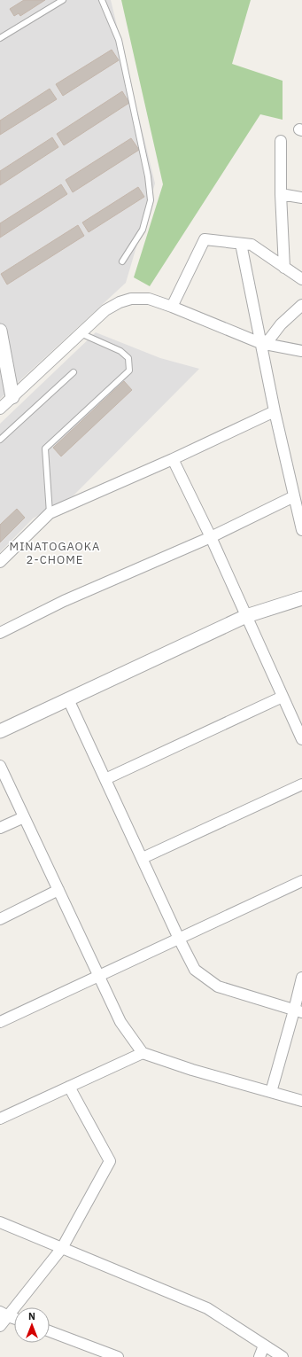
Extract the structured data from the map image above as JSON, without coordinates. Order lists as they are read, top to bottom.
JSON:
{
  "districts": ["MINATOGAOKA 2-CHOME"],
  "north": "top"
}
